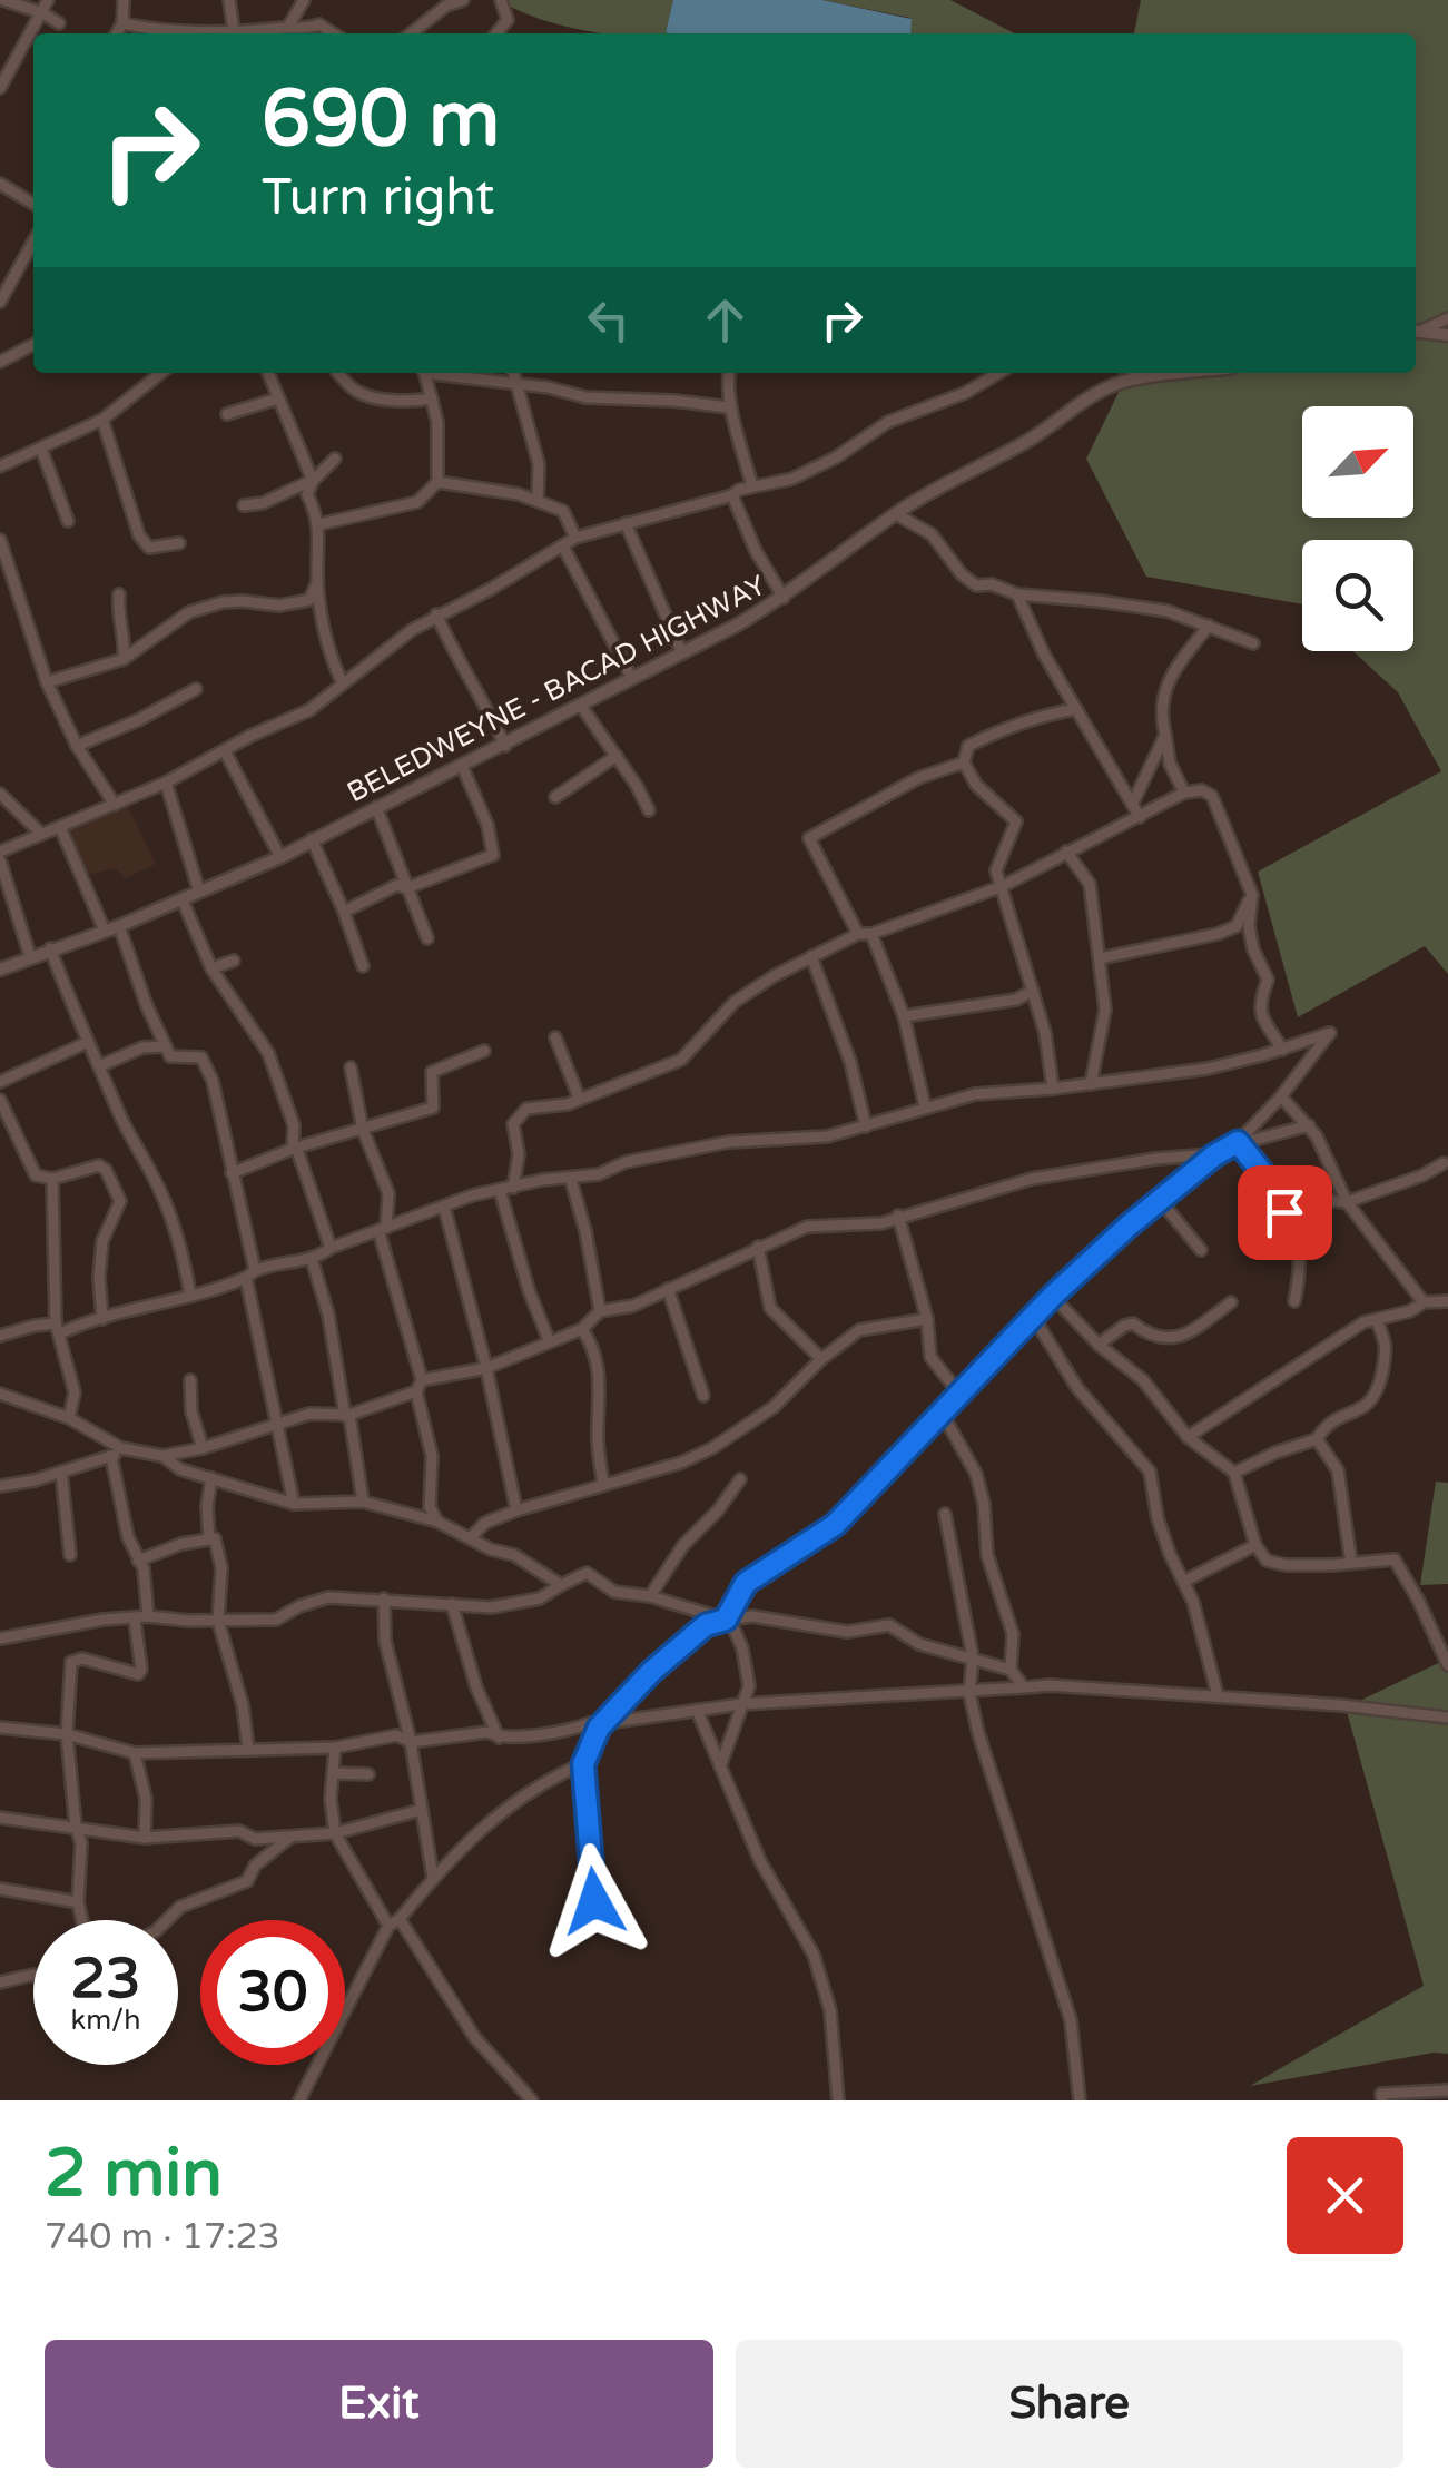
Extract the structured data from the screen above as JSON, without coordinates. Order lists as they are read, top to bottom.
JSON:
{
  "streets": {
    "street": ["BELEDWEYNE - BACAD HIGHWAY"]
  },
  "north": "top right",
  "page": {
    "turn": ["690 m", "Turn right"],
    "speed": "23 km/h",
    "limit": "30",
    "heading": ["2 min", "740 m · 17:23"],
    "buttons": ["Exit", "Share"]
  }
}
